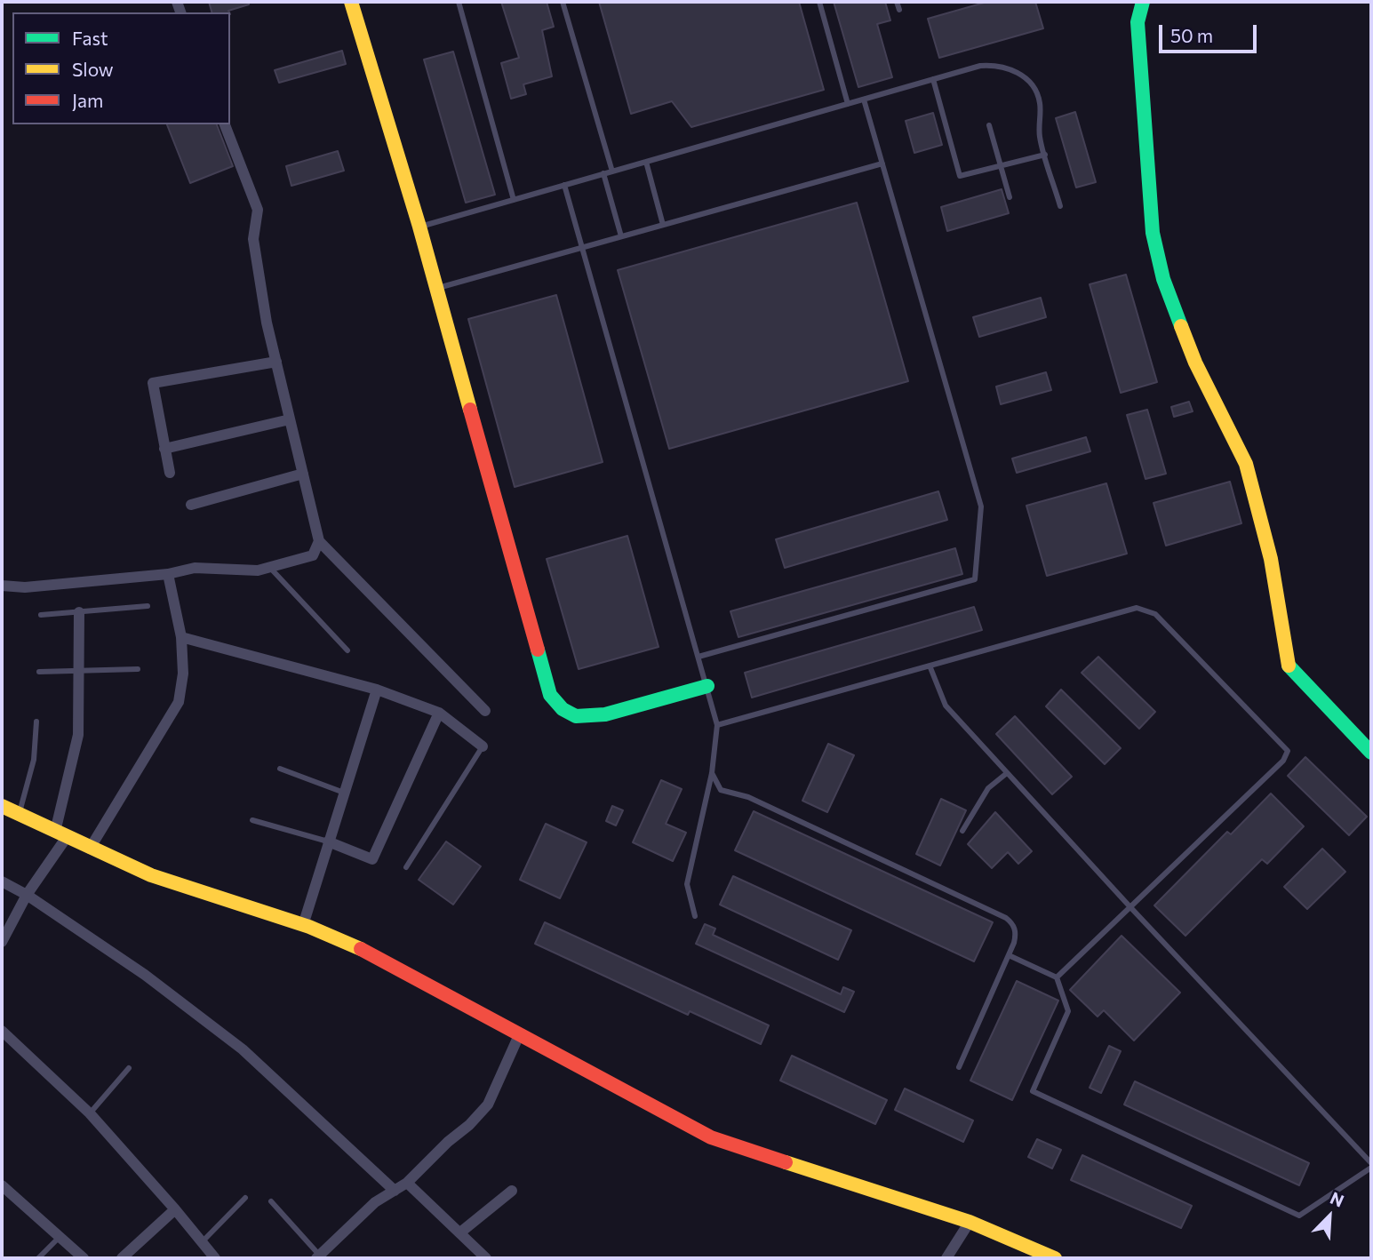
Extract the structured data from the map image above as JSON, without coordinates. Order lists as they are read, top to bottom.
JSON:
{
  "legend": ["Fast", "Slow", "Jam"],
  "scale_bar": "50 m",
  "north": "top right"
}
